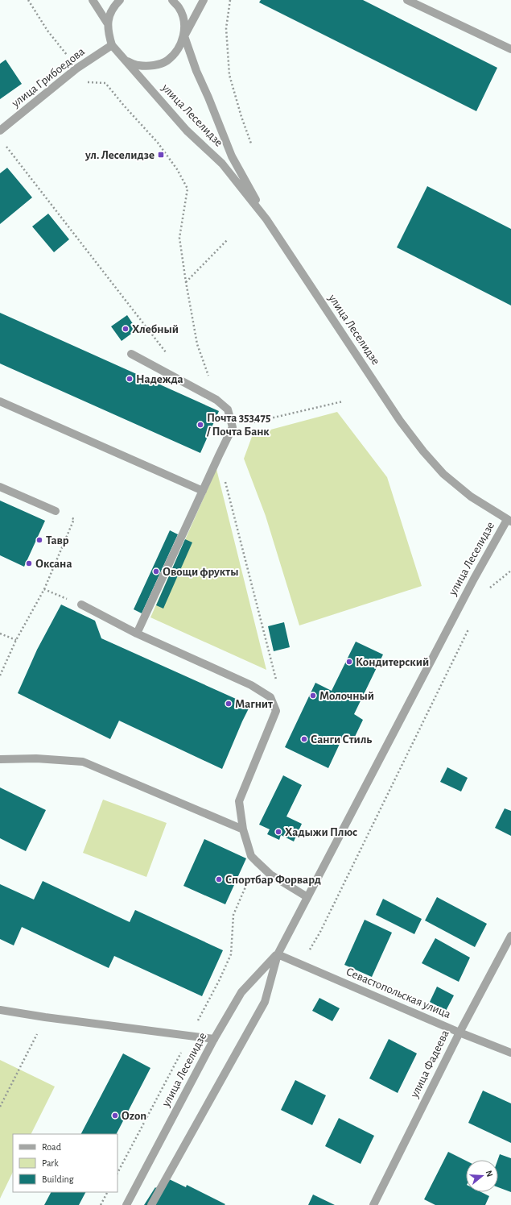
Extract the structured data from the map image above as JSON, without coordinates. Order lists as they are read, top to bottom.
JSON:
{
  "streets": {
    "street": [
      "улица Грибоедова",
      "улица Леселидзе",
      "Севастопольская улица",
      "улица Фадеева"
    ]
  },
  "crossings": [
    ["улица Грибоедова", "улица Леселидзе"],
    ["улица Леселидзе", "Севастопольская улица"],
    ["Севастопольская улица", "улица Фадеева"]
  ],
  "places": {
    "transit": ["ул. Леселидзе"],
    "other": [
      "Хлебный",
      "Надежда",
      "Почта 353475 / Почта Банк",
      "Тавр",
      "Оксана",
      "Овощи фрукты",
      "Кондитерский",
      "Молочный",
      "Магнит",
      "Санги Стиль",
      "Хадыжи Плюс",
      "Спортбар Форвард",
      "Ozon"
    ]
  },
  "legend": ["Road", "Park", "Building"],
  "north": "right"
}
